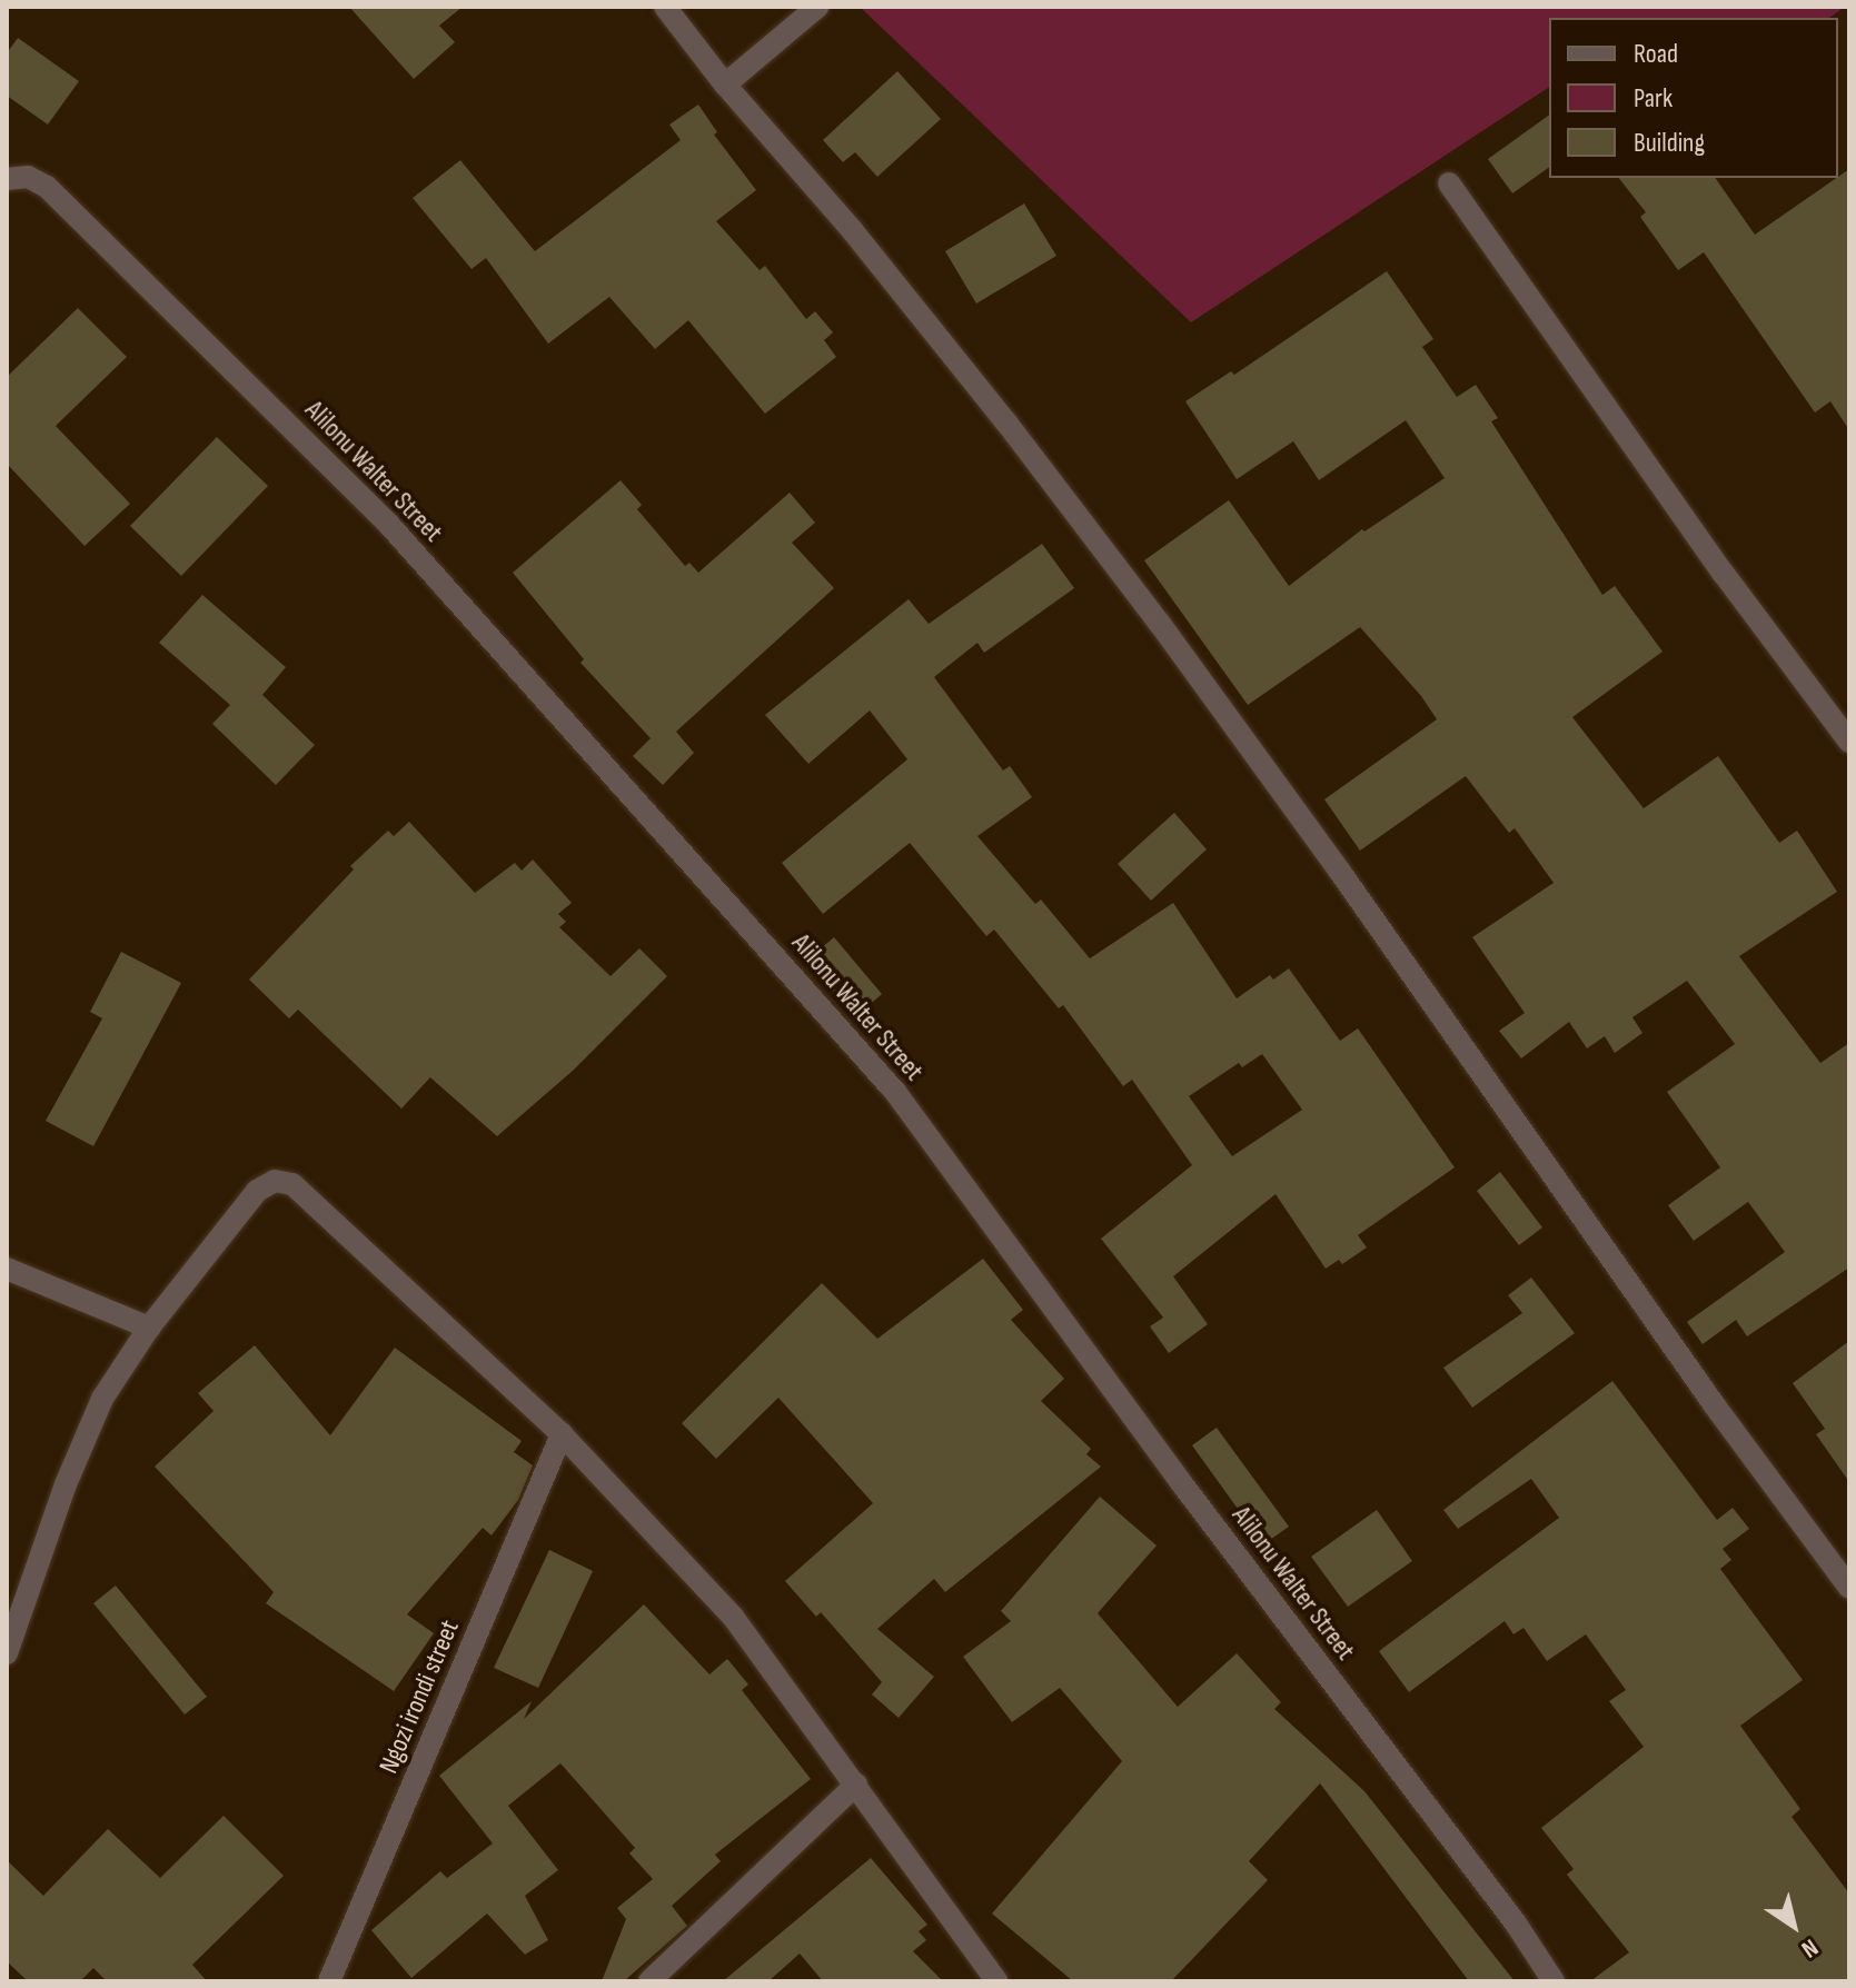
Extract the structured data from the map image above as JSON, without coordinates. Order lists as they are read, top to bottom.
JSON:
{
  "streets": {
    "street": ["Alilonu Walter Street", "Ngozi irondi street"]
  },
  "legend": ["Road", "Park", "Building"],
  "north": "bottom right"
}
